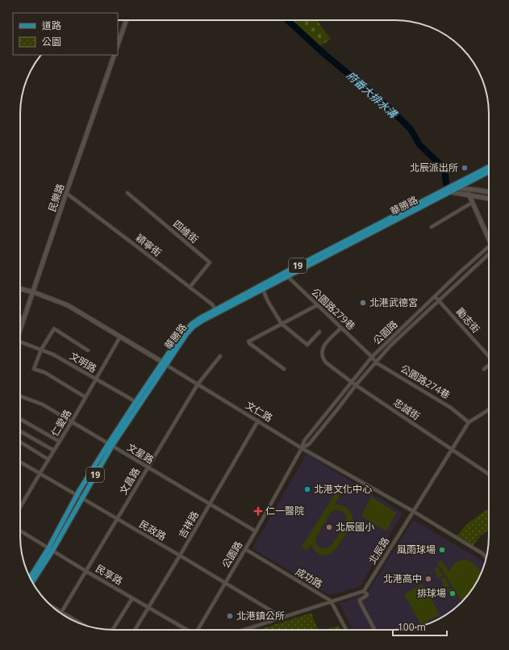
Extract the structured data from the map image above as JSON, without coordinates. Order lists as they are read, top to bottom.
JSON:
{
  "streets": {
    "main road": [
      "民樂路",
      "華勝路",
      "19",
      "文仁路"
    ],
    "street": [
      "四維街",
      "穎寧街",
      "公園路279巷",
      "勵志街",
      "公園路",
      "文明路",
      "公園路274巷",
      "忠誠街",
      "仁愛路",
      "文星路",
      "文昌路",
      "吉祥路",
      "民政路",
      "北辰路",
      "民享路",
      "成功路"
    ]
  },
  "crossings": [
    ["民樂路", "穎寧街"],
    ["民樂路", "文仁路"],
    ["華勝路", "穎寧街"],
    ["華勝路", "19"],
    ["華勝路", "公園路279巷"],
    ["華勝路", "文明路"],
    ["華勝路", "文仁路"],
    ["華勝路", "文星路"],
    ["華勝路", "民政路"],
    ["華勝路", "民享路"],
    ["四維街", "穎寧街"],
    ["公園路279巷", "公園路"],
    ["公園路279巷", "公園路274巷"],
    ["公園路279巷", "忠誠街"],
    ["勵志街", "公園路"],
    ["公園路", "公園路274巷"],
    ["公園路", "忠誠街"],
    ["公園路", "文仁路"],
    ["公園路", "文星路"],
    ["公園路", "民政路"],
    ["公園路", "成功路"],
    ["文明路", "仁愛路"],
    ["公園路274巷", "北辰路"],
    ["忠誠街", "北辰路"],
    ["文仁路", "仁愛路"],
    ["文仁路", "文昌路"],
    ["文仁路", "吉祥路"],
    ["文仁路", "北辰路"],
    ["仁愛路", "文星路"],
    ["仁愛路", "民政路"],
    ["文星路", "文昌路"],
    ["文星路", "吉祥路"],
    ["文昌路", "民政路"],
    ["文昌路", "民享路"],
    ["吉祥路", "民政路"],
    ["吉祥路", "民享路"]
  ],
  "water": ["府番大排水溝"],
  "places": {
    "other": [
      "北辰派出所",
      "北港武德宮",
      "北港文化中心",
      "北辰國小",
      "風雨球場",
      "北港高中",
      "排球場",
      "北港鎮公所"
    ],
    "health": ["仁一醫院"]
  },
  "legend": ["道路", "公園"],
  "scale_bar": "100 m"
}
